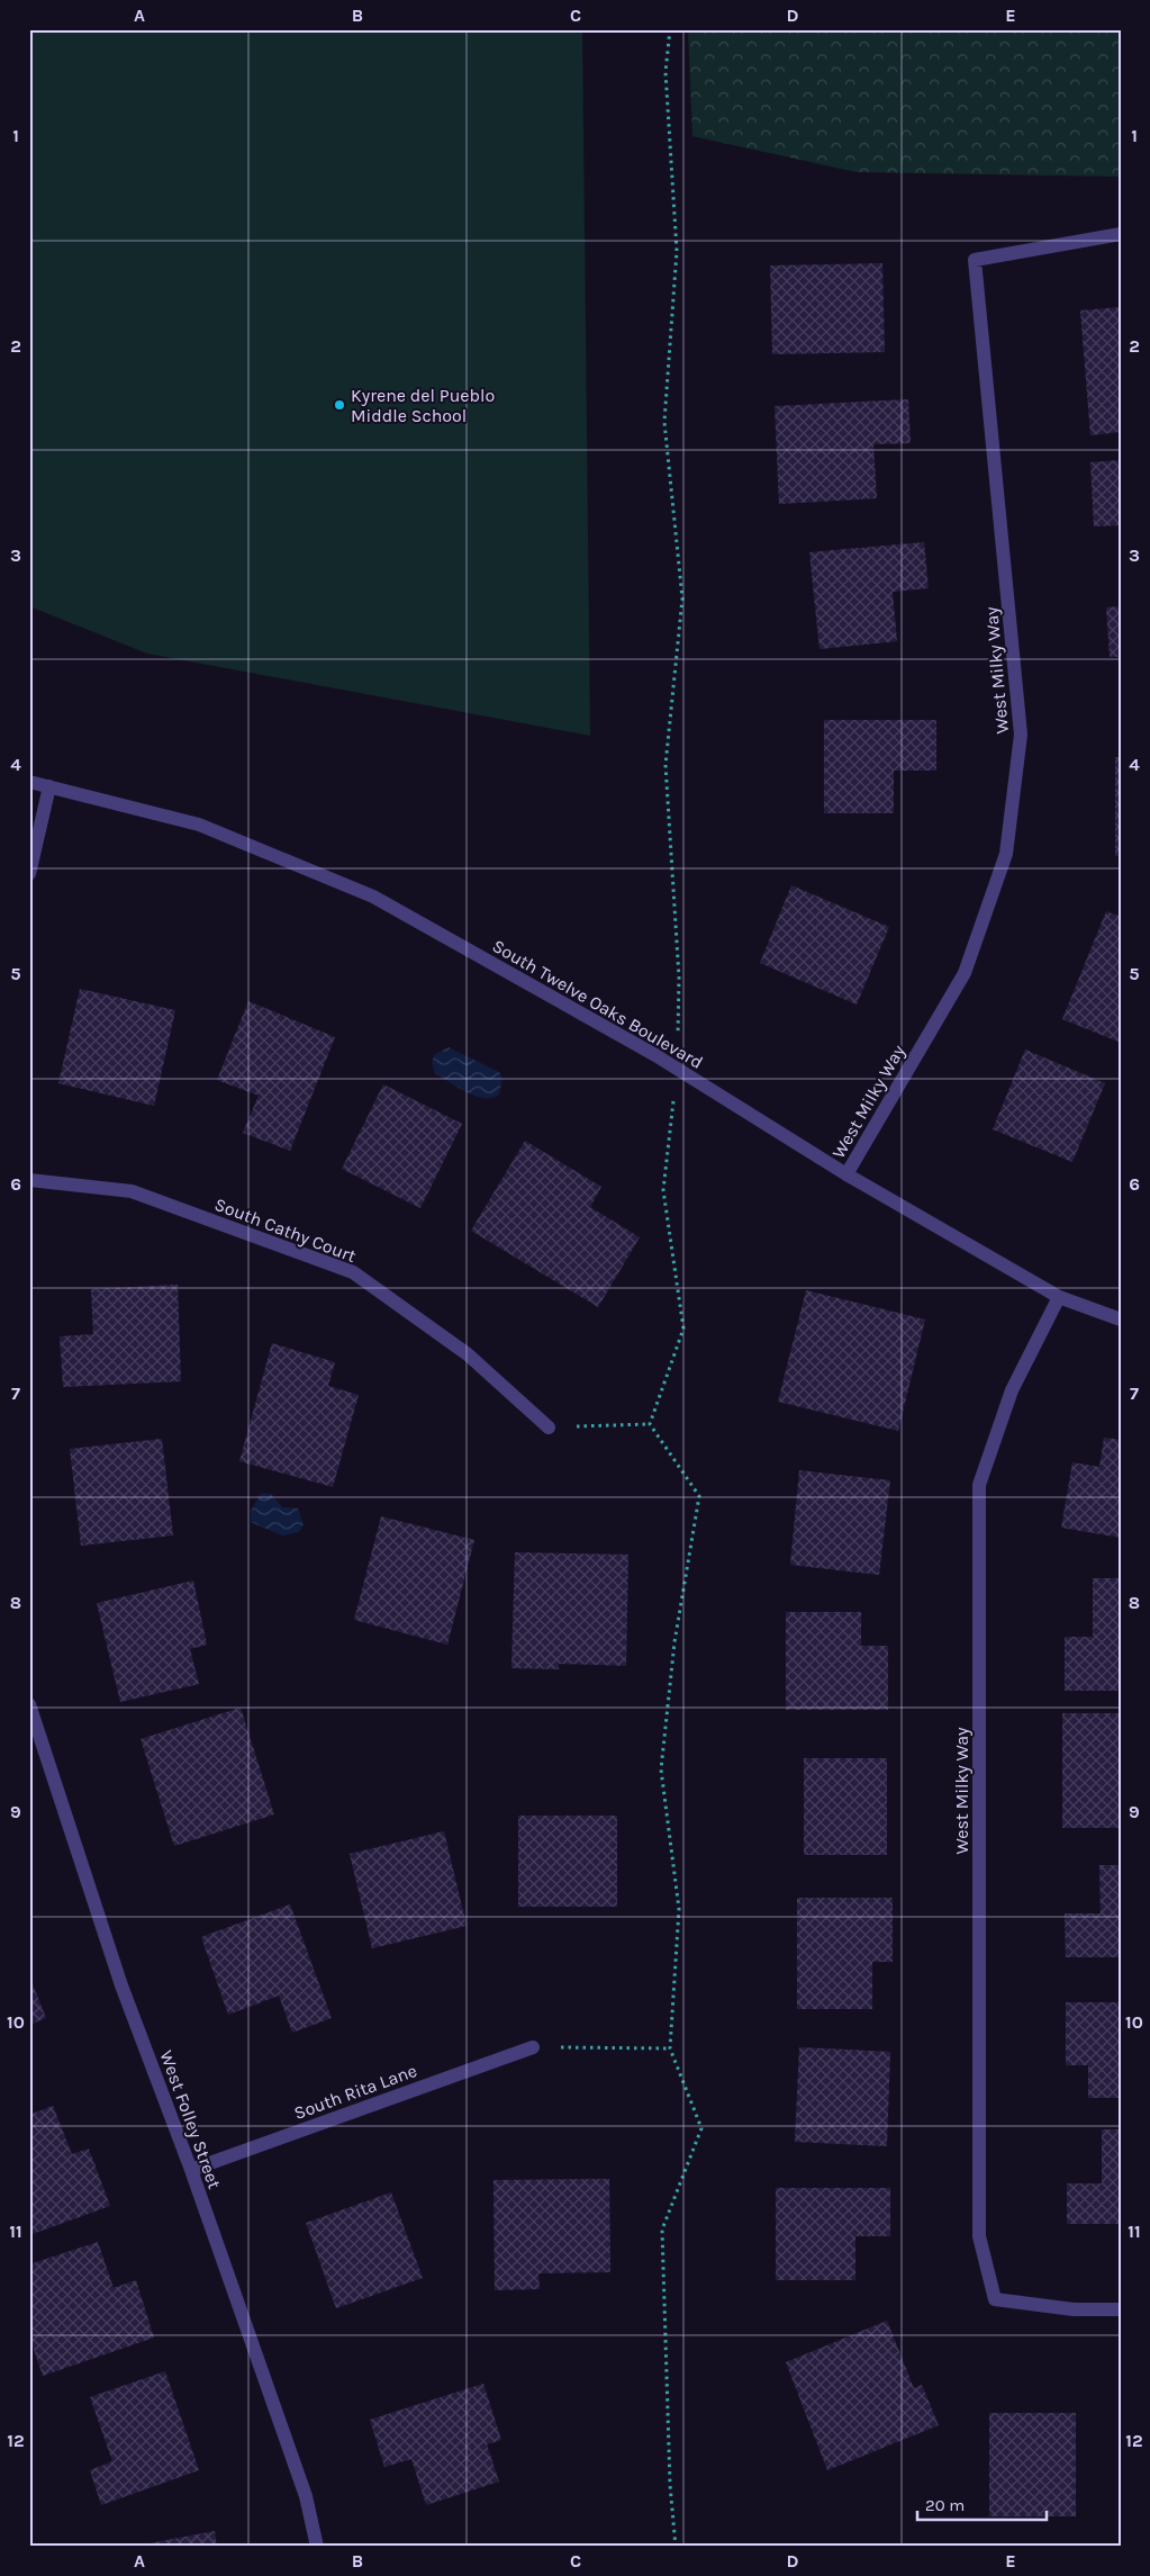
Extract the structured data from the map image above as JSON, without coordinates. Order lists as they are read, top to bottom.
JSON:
{
  "streets": {
    "street": [
      "West Milky Way",
      "South Twelve Oaks Boulevard",
      "South Cathy Court",
      "South Rita Lane",
      "West Folley Street"
    ]
  },
  "crossings": [
    ["West Milky Way", "South Twelve Oaks Boulevard"],
    ["South Rita Lane", "West Folley Street"]
  ],
  "places": ["Kyrene del Pueblo Middle School"],
  "scale_bar": "20 m",
  "grid": {
    "columns": [
      "A",
      "B",
      "C",
      "D",
      "E"
    ],
    "rows": [
      "1",
      "2",
      "3",
      "4",
      "5",
      "6",
      "7",
      "8",
      "9",
      "10",
      "11",
      "12"
    ]
  }
}
